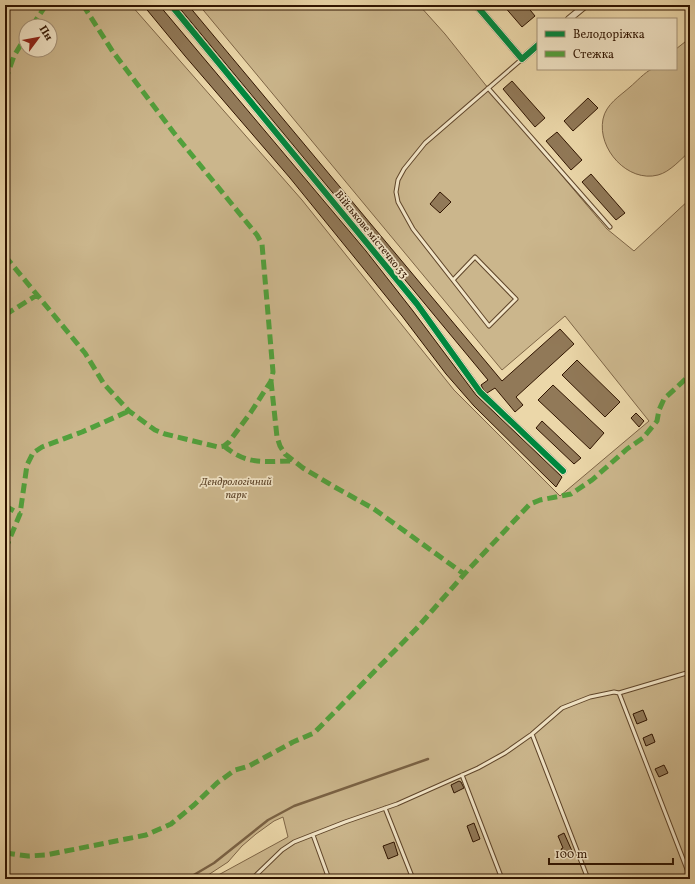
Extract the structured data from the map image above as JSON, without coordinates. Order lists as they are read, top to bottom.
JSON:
{
  "streets": {
    "street": ["Військове містечко 33"]
  },
  "parks": ["Дендрологічний парк"],
  "legend": ["Велодоріжка", "Стежка"],
  "scale_bar": "100 m",
  "north": "top right"
}
